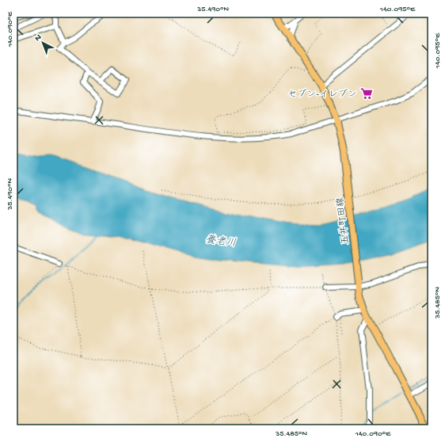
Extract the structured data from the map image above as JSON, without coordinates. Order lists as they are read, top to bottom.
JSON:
{
  "streets": {
    "main road": ["五井町田線"]
  },
  "water": ["養老川"],
  "places": {
    "supermarket": ["セブン-イレブン"]
  },
  "north": "top left",
  "coordinates": [
    "35.490°N",
    "140.095°E",
    "140.090°E",
    "35.485°N"
  ]
}
